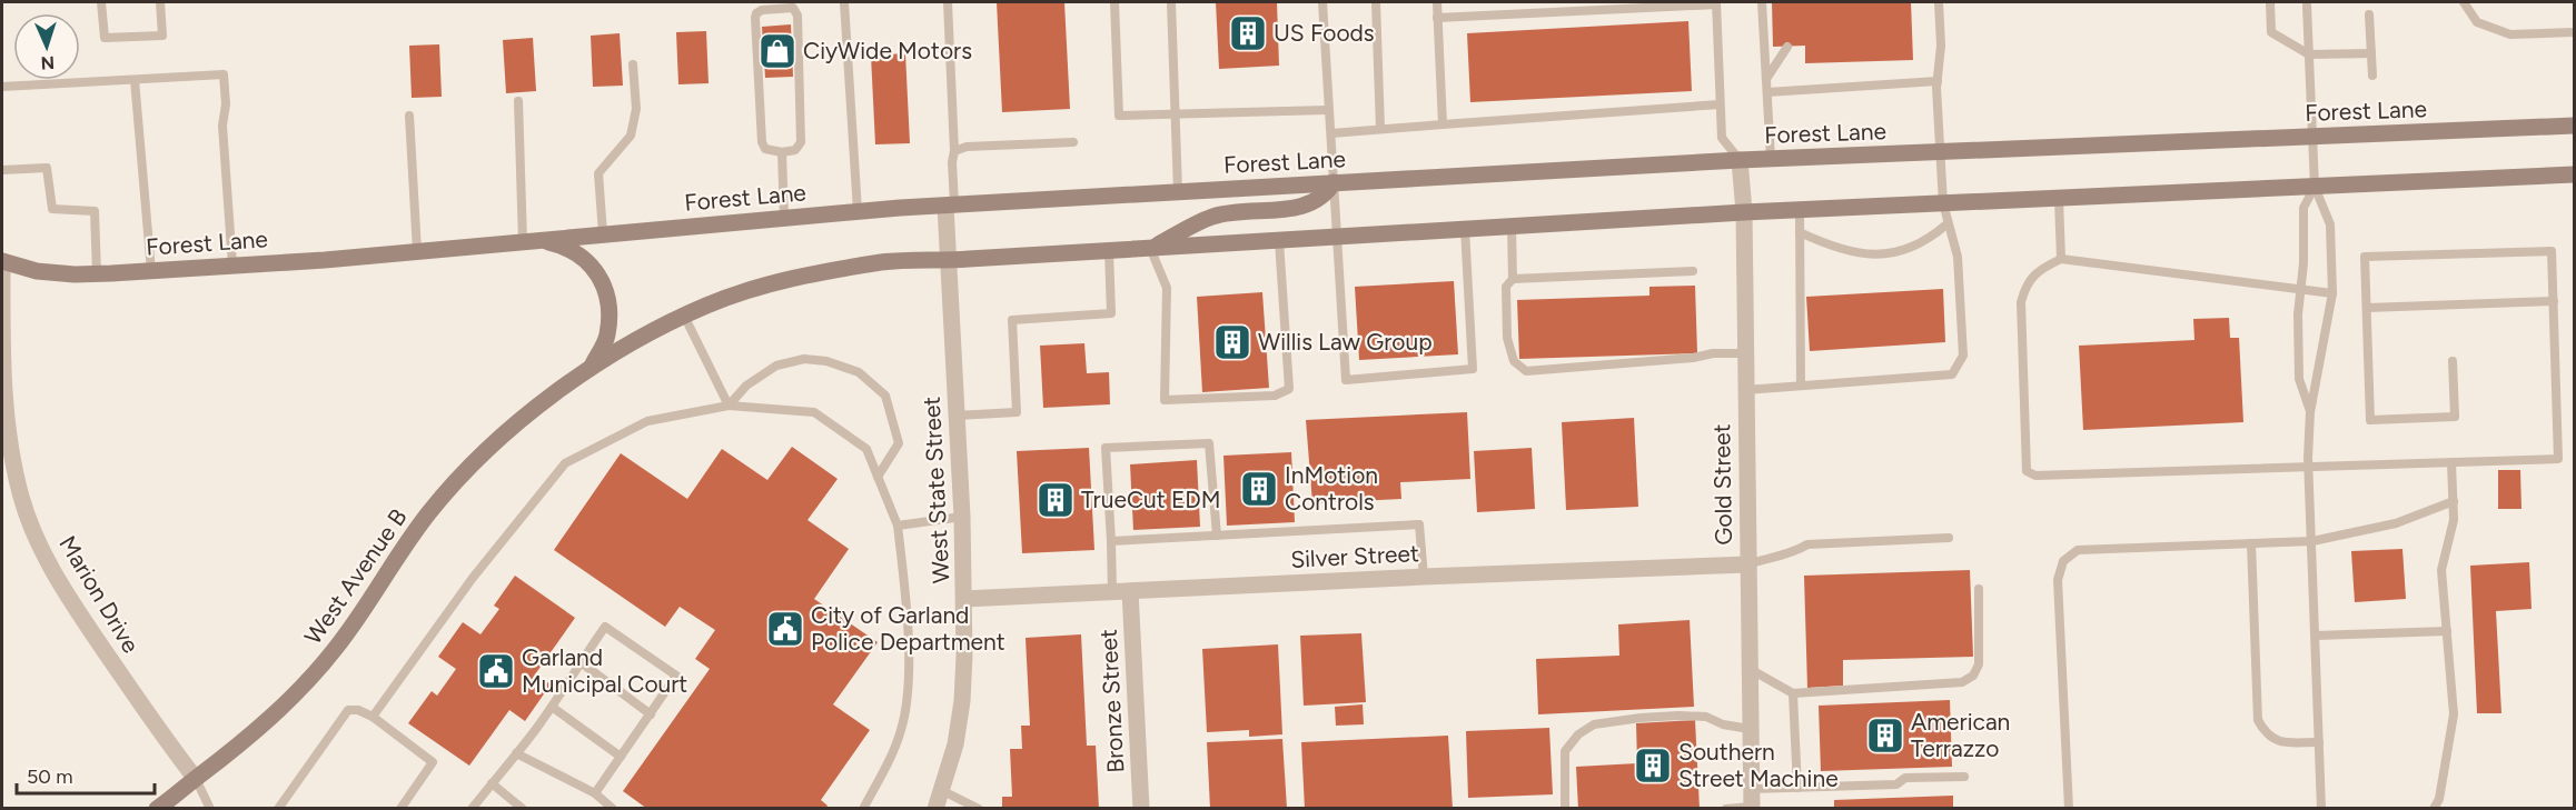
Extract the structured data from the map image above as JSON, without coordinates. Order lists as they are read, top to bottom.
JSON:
{
  "streets": {
    "main road": ["Forest Lane", "West Avenue B"],
    "street": [
      "Gold Street",
      "West State Street",
      "Silver Street",
      "Marion Drive",
      "Bronze Street"
    ]
  },
  "crossings": [
    ["Forest Lane", "Gold Street"],
    ["Forest Lane", "West State Street"],
    ["Forest Lane", "Marion Drive"],
    ["Gold Street", "Silver Street"],
    ["West State Street", "Silver Street"],
    ["Silver Street", "Bronze Street"],
    ["West Avenue B", "Marion Drive"]
  ],
  "places": {
    "building": [
      "US Foods",
      "Willis Law Group",
      "InMotion Controls",
      "TrueCut EDM",
      "American Terrazzo",
      "Southern Street Machine"
    ],
    "shop": ["CiyWide Motors"],
    "public building": ["City of Garland Police Department", "Garland Municipal Court"]
  },
  "scale_bar": "50 m",
  "north": "bottom"
}
